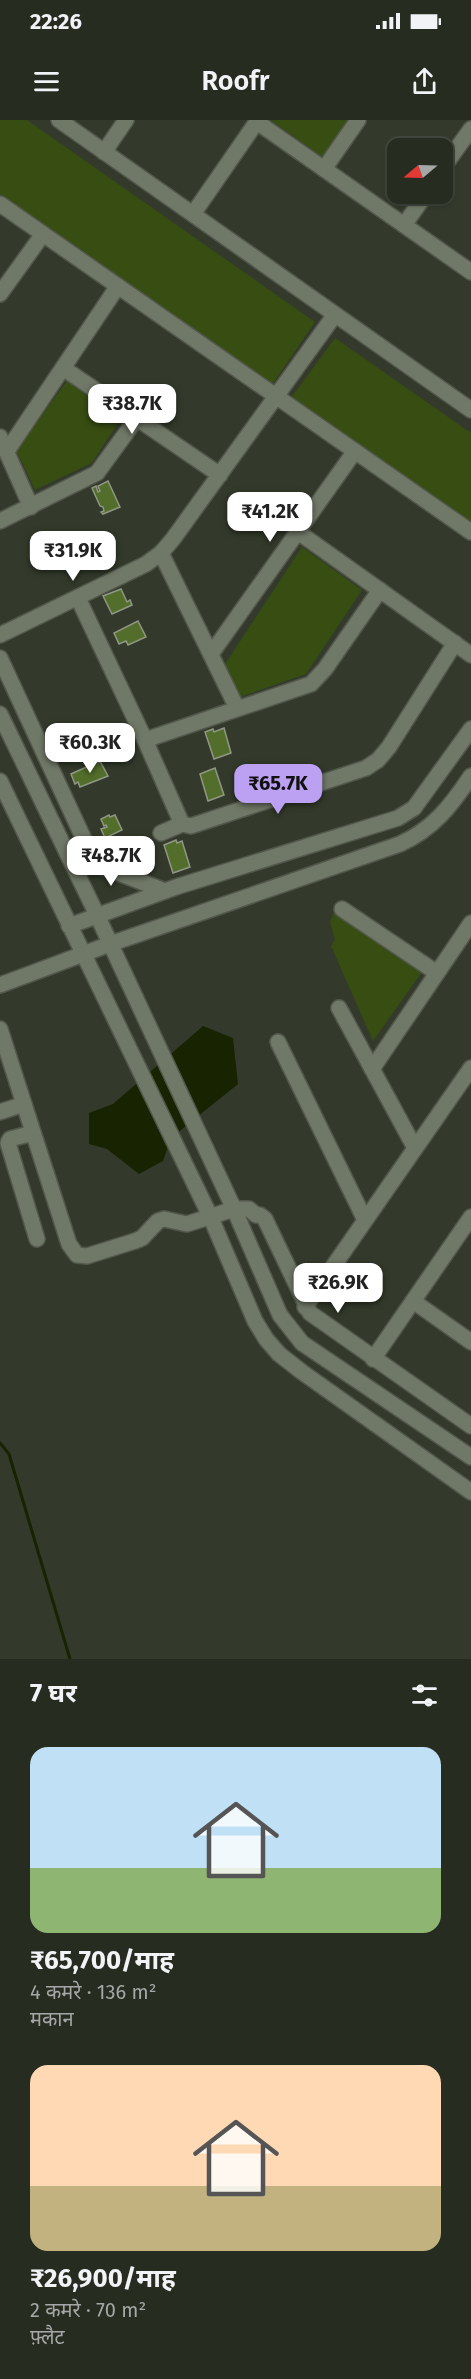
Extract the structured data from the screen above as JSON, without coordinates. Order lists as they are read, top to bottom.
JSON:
{
  "north": "left",
  "page": {
    "status": "22:26",
    "header": "Roofr",
    "price": [
      "₹38.7K",
      "₹41.2K",
      "₹31.9K",
      "₹60.3K",
      "₹65.7K",
      "₹48.7K",
      "₹26.9K"
    ],
    "heading": "7 घर",
    "list": [
      {
        "name": "₹65,700/माह",
        "note": "4 कमरे · 136 m² · मकान"
      },
      {
        "name": "₹26,900/माह",
        "note": "2 कमरे · 70 m² · फ़्लैट"
      }
    ]
  }
}
